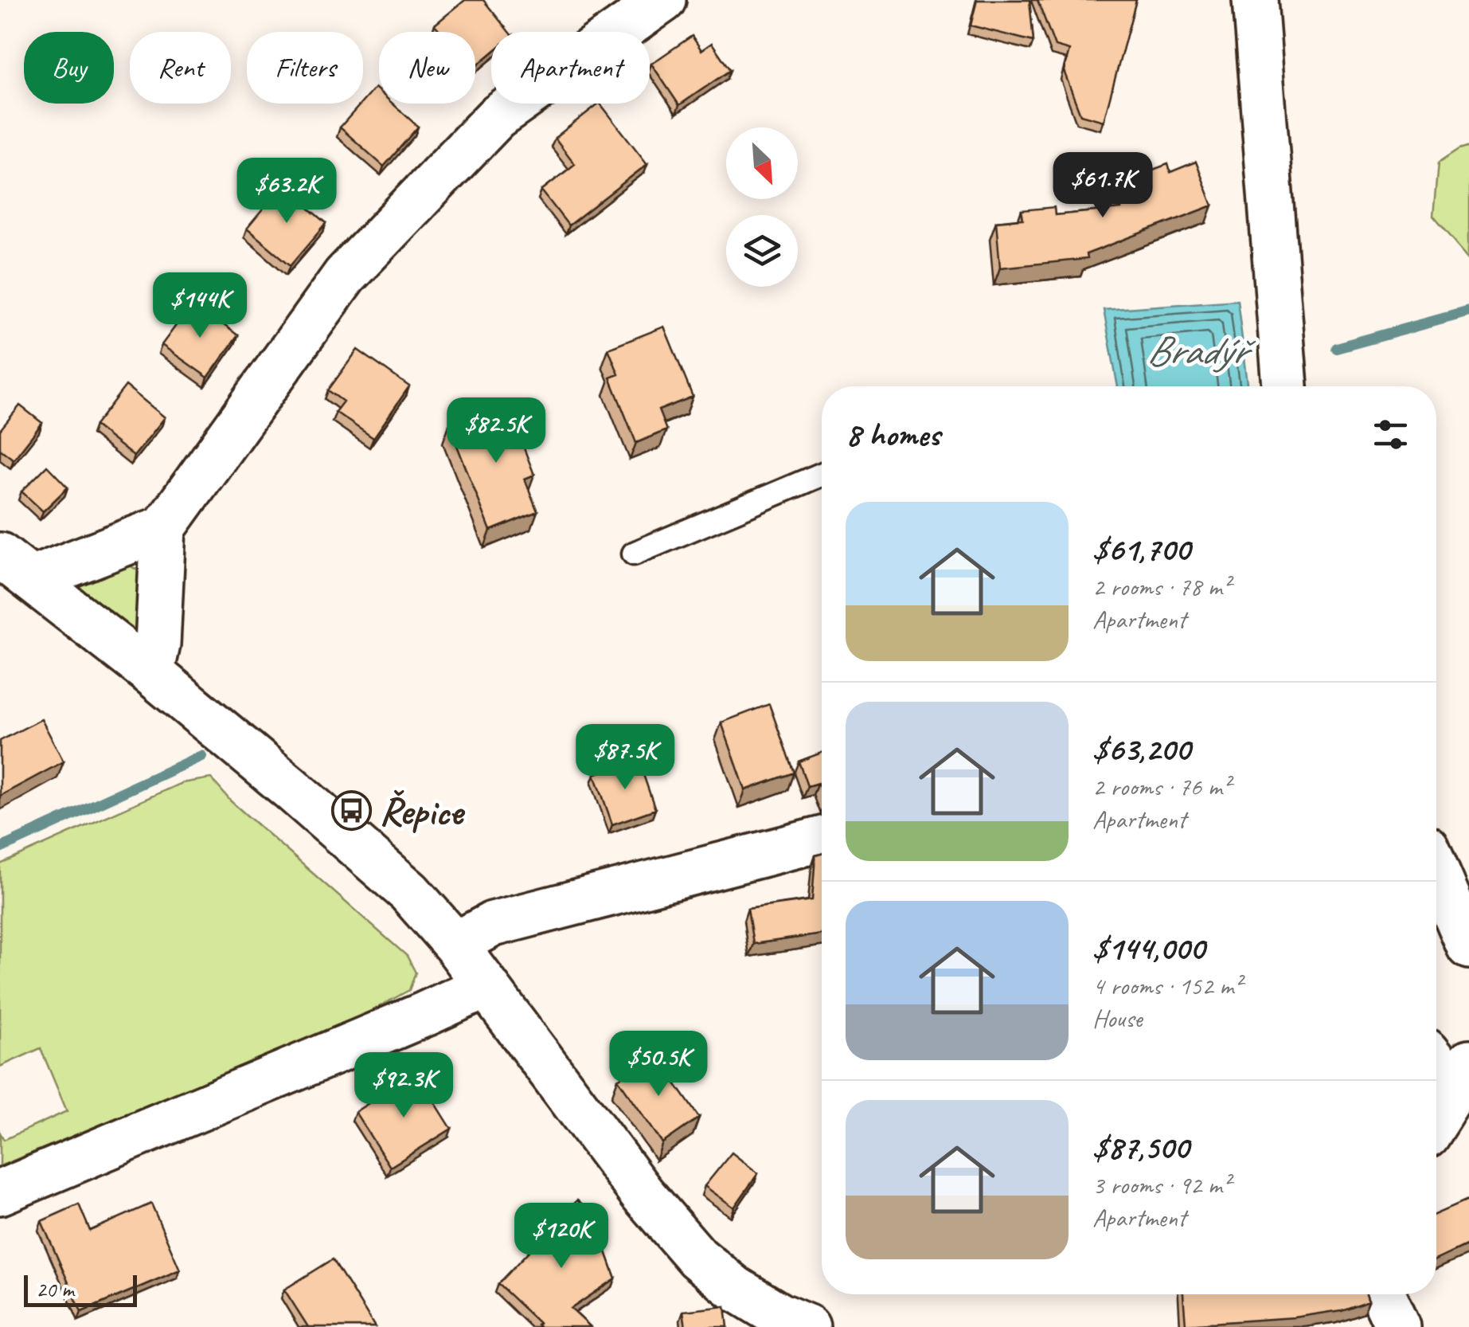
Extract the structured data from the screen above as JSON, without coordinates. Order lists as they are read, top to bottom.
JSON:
{
  "water": ["Bradýř"],
  "places": {
    "bus stop": ["Řepice"]
  },
  "scale_bar": "20 m",
  "north": "bottom right",
  "page": {
    "chip": [
      "Buy",
      "Rent",
      "Filters",
      "New",
      "Apartment"
    ],
    "price": [
      "$61.7K",
      "$63.2K",
      "$144K",
      "$82.5K",
      "$87.5K",
      "$50.5K",
      "$92.3K",
      "$120K"
    ],
    "heading": "8 homes",
    "list": [
      {
        "name": "$61,700",
        "note": "2 rooms · 78 m² · Apartment"
      },
      {
        "name": "$63,200",
        "note": "2 rooms · 76 m² · Apartment"
      },
      {
        "name": "$144,000",
        "note": "4 rooms · 152 m² · House"
      },
      {
        "name": "$87,500",
        "note": "3 rooms · 92 m² · Apartment"
      }
    ],
    "scale": "20 m"
  }
}
